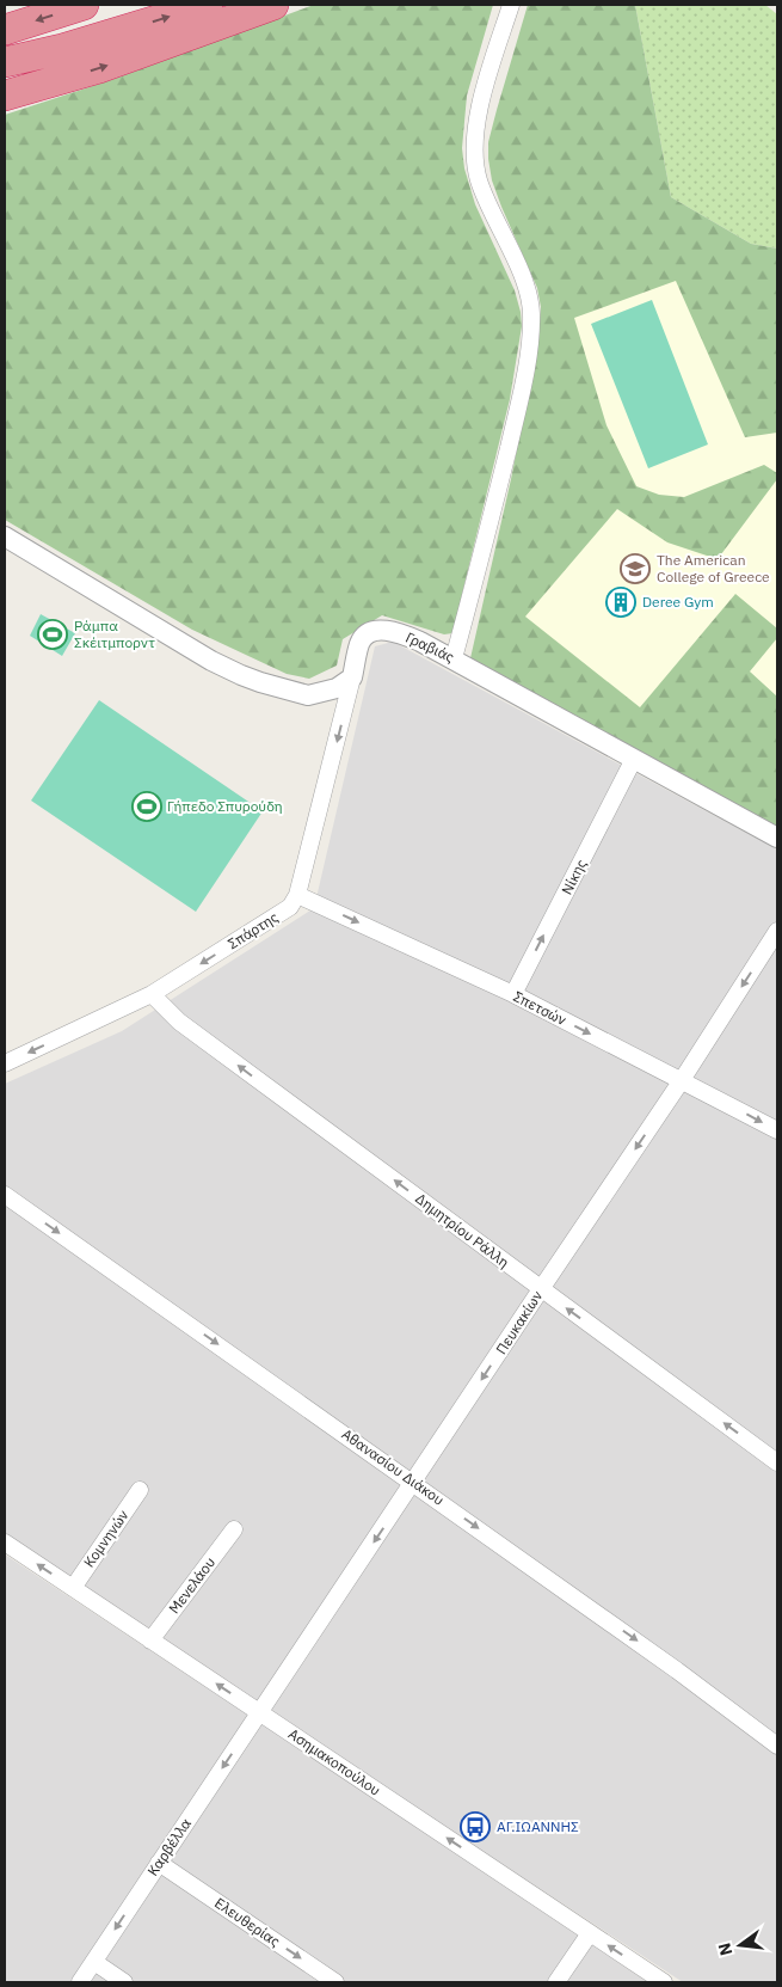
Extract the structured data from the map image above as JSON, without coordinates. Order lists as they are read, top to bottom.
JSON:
{
  "streets": {
    "street": [
      "Γραβιάς",
      "Νίκης",
      "Σπάρτης",
      "Σπετσών",
      "Δημητρίου Ράλλη",
      "Πευκακίων",
      "Αθανασίου Διάκου",
      "Κομνηνών",
      "Μενελάου",
      "Ασημακοπούλου",
      "Καρβέλλα",
      "Ελευθερίας"
    ]
  },
  "crossings": [
    ["Γραβιάς", "Νίκης"],
    ["Γραβιάς", "Σπάρτης"],
    ["Νίκης", "Σπετσών"],
    ["Σπάρτης", "Σπετσών"],
    ["Σπάρτης", "Δημητρίου Ράλλη"],
    ["Σπετσών", "Πευκακίων"],
    ["Δημητρίου Ράλλη", "Πευκακίων"],
    ["Πευκακίων", "Αθανασίου Διάκου"],
    ["Πευκακίων", "Ασημακοπούλου"],
    ["Πευκακίων", "Καρβέλλα"],
    ["Κομνηνών", "Ασημακοπούλου"],
    ["Μενελάου", "Ασημακοπούλου"],
    ["Ασημακοπούλου", "Καρβέλλα"],
    ["Καρβέλλα", "Ελευθερίας"]
  ],
  "one_way": [
    "Νίκης",
    "Σπάρτης",
    "Σπετσών",
    "Δημητρίου Ράλλη",
    "Πευκακίων",
    "Αθανασίου Διάκου",
    "Ασημακοπούλου",
    "Καρβέλλα",
    "Ελευθερίας"
  ],
  "places": {
    "school or university": ["The American College of Greece"],
    "building": ["Deree Gym"],
    "sports": ["Ράμπα Σκέιτμπορντ", "Γήπεδο Σπυρούδη"],
    "bus stop": ["ΑΓ.ΙΩΑΝΝΗΣ"]
  },
  "north": "left"
}
